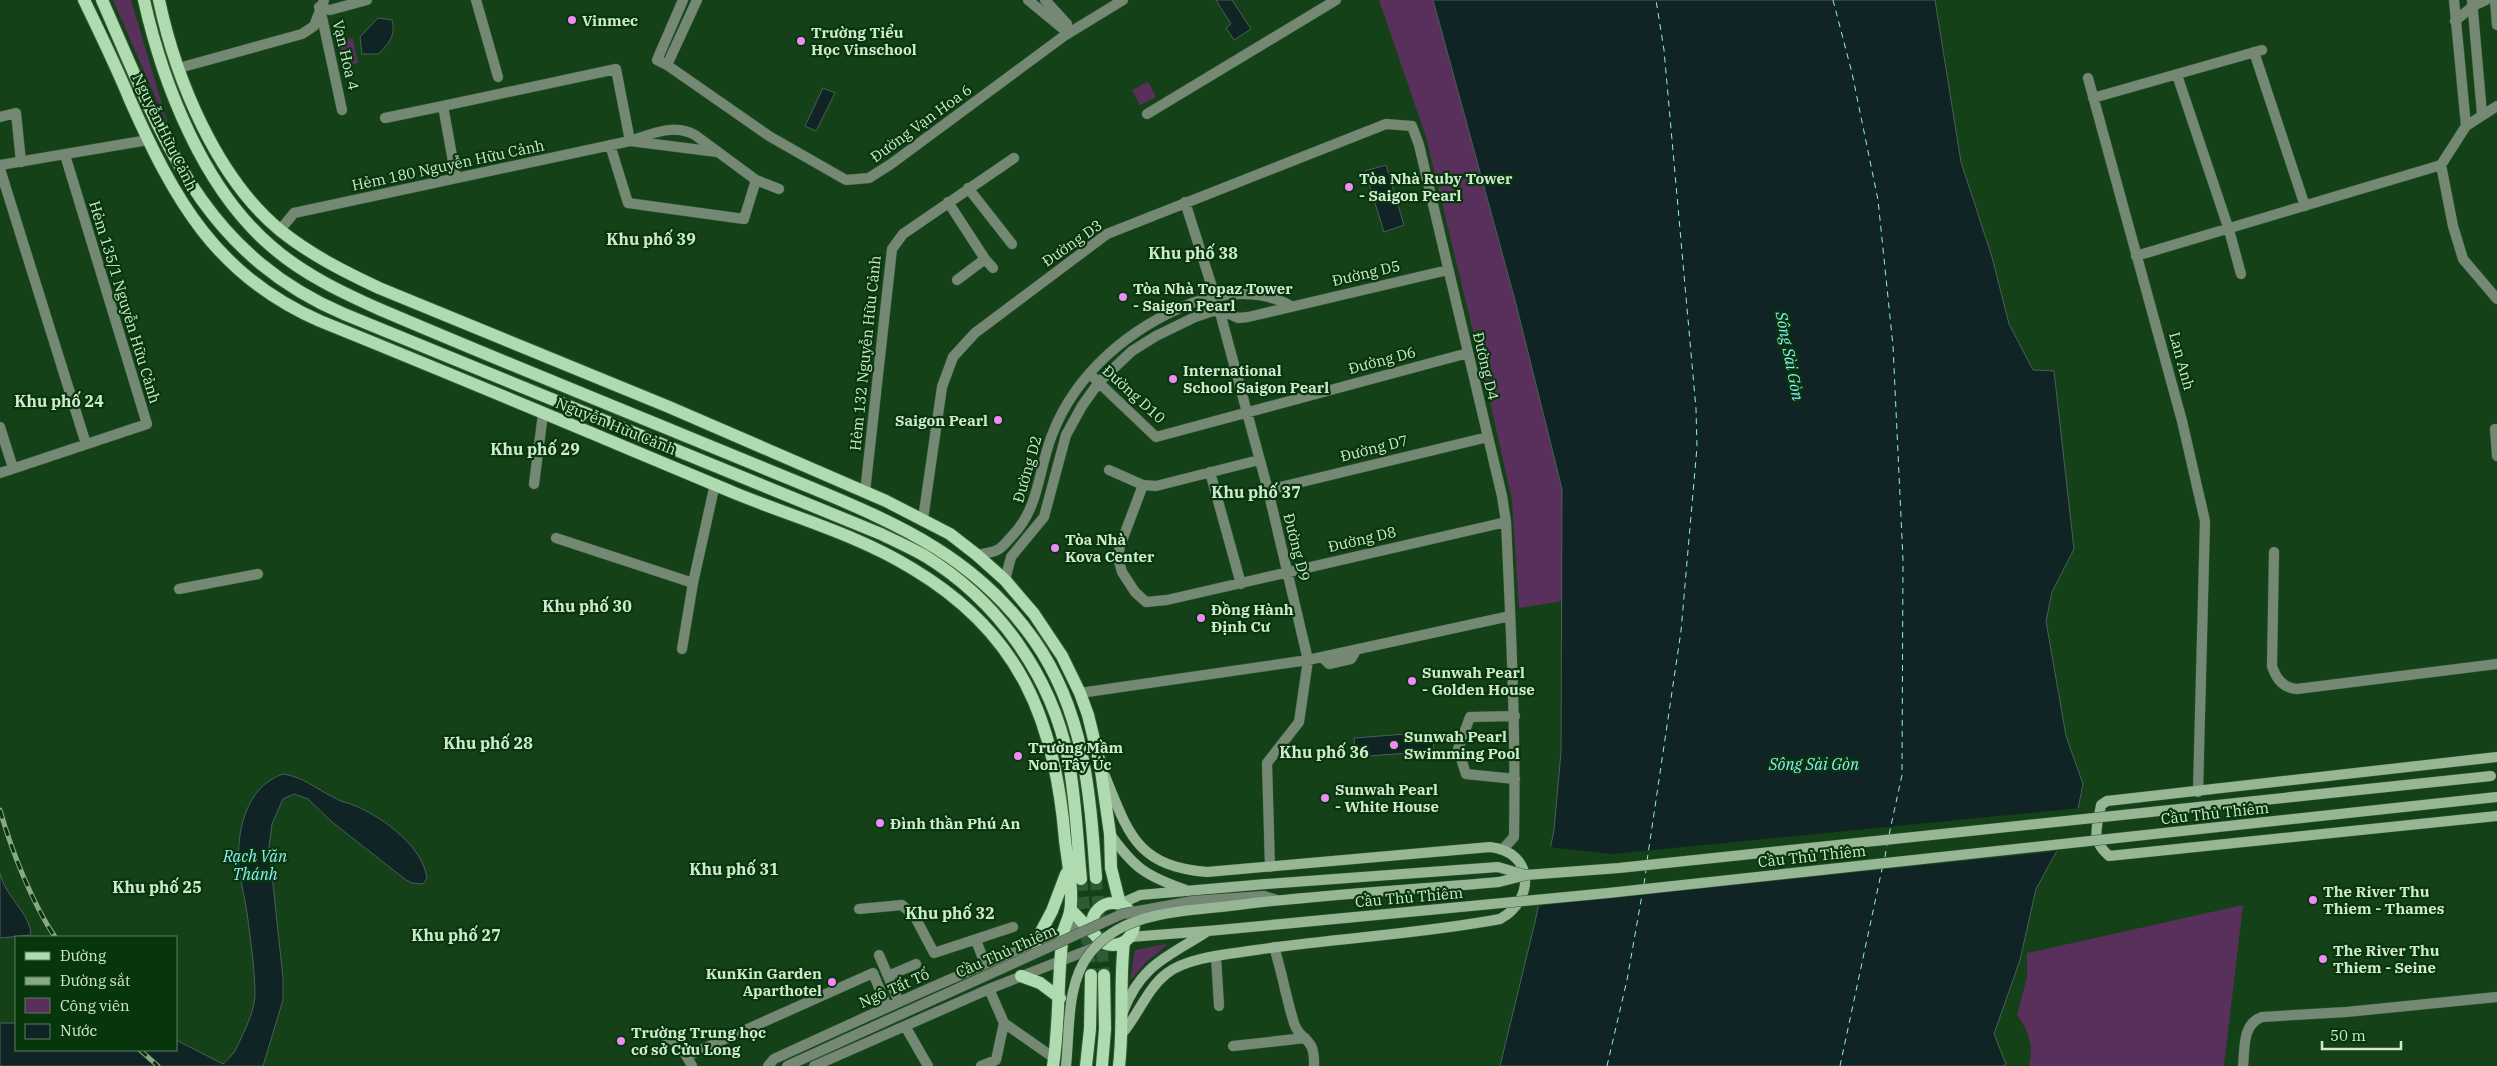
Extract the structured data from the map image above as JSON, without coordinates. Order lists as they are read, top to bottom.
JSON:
{
  "streets": {
    "main road": ["Nguyễn Hữu Cảnh", "Cầu Thủ Thiêm"],
    "street": [
      "Vạn Hoa 4",
      "Đường Vạn Hoa 6",
      "Hẻm 180 Nguyễn Hữu Cảnh",
      "Đường D3",
      "Đường D5",
      "Hẻm 135/1 Nguyễn Hữu Cảnh",
      "Hẻm 132 Nguyễn Hữu Cảnh",
      "Đường D6",
      "Lan Anh",
      "Đường D4",
      "Đường D10",
      "Đường D7",
      "Đường D2",
      "Đường D8",
      "Đường D9",
      "Ngô Tất Tố"
    ]
  },
  "crossings": [
    ["Nguyễn Hữu Cảnh", "Ngô Tất Tố"],
    ["Đường D3", "Đường D4"],
    ["Đường D3", "Đường D9"],
    ["Đường D5", "Đường D4"],
    ["Đường D5", "Đường D2"],
    ["Đường D5", "Đường D9"],
    ["Đường D6", "Đường D4"],
    ["Đường D6", "Đường D10"],
    ["Đường D6", "Đường D9"],
    ["Đường D4", "Đường D7"],
    ["Đường D4", "Đường D8"],
    ["Đường D10", "Đường D2"],
    ["Đường D10", "Đường D9"],
    ["Đường D7", "Đường D9"],
    ["Đường D2", "Đường D9"],
    ["Đường D8", "Đường D9"],
    ["Cầu Thủ Thiêm", "Ngô Tất Tố"]
  ],
  "districts": [
    "Khu phố 39",
    "Khu phố 38",
    "Khu phố 24",
    "Khu phố 29",
    "Khu phố 37",
    "Khu phố 30",
    "Khu phố 28",
    "Khu phố 36",
    "Khu phố 31",
    "Khu phố 25",
    "Khu phố 32",
    "Khu phố 27"
  ],
  "water": ["Sông Sài Gòn", "Rạch Văn Thánh"],
  "places": [
    "Vinmec",
    "Trường Tiểu Học Vinschool",
    "Tòa Nhà Ruby Tower - Saigon Pearl",
    "Tòa Nhà Topaz Tower - Saigon Pearl",
    "International School Saigon Pearl",
    "Saigon Pearl",
    "Tòa Nhà Kova Center",
    "Đồng Hành Định Cư",
    "Sunwah Pearl - Golden House",
    "Sunwah Pearl Swimming Pool",
    "Trường Mầm Non Tây Úc",
    "Sunwah Pearl - White House",
    "Đình thần Phú An",
    "The River Thu Thiem - Thames",
    "The River Thu Thiem - Seine",
    "KunKin Garden Aparthotel",
    "Trường Trung học cơ sở Cửu Long"
  ],
  "legend": [
    "Đường",
    "Đường sắt",
    "Công viên",
    "Nước"
  ],
  "scale_bar": "50 m"
}
